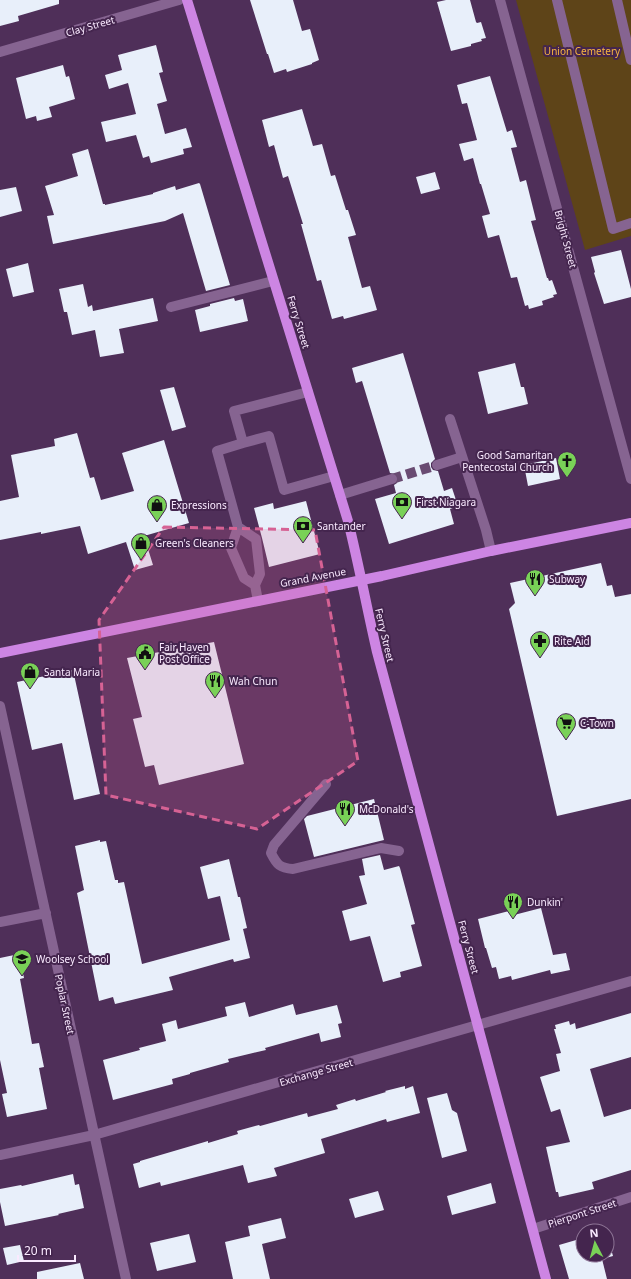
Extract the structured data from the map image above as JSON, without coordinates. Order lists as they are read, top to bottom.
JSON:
{
  "streets": {
    "main road": ["Ferry Street", "Grand Avenue"],
    "street": [
      "Clay Street",
      "Bright Street",
      "Poplar Street",
      "Exchange Street",
      "Pierpont Street"
    ]
  },
  "crossings": [
    ["Ferry Street", "Grand Avenue"],
    ["Ferry Street", "Exchange Street"],
    ["Ferry Street", "Pierpont Street"],
    ["Poplar Street", "Exchange Street"]
  ],
  "parks": ["Union Cemetery"],
  "places": {
    "church": ["Good Samaritan Pentecostal Church"],
    "bank": ["First Niagara", "Santander"],
    "shop": ["Expressions", "Green's Cleaners", "Santa Maria"],
    "restaurant": [
      "Subway",
      "Wah Chun",
      "McDonald's",
      "Dunkin'"
    ],
    "pharmacy": ["Rite Aid"],
    "public building": ["Fair Haven Post Office"],
    "supermarket": ["C-Town"],
    "school or university": ["Woolsey School"]
  },
  "scale_bar": "20 m",
  "north": "top"
}
